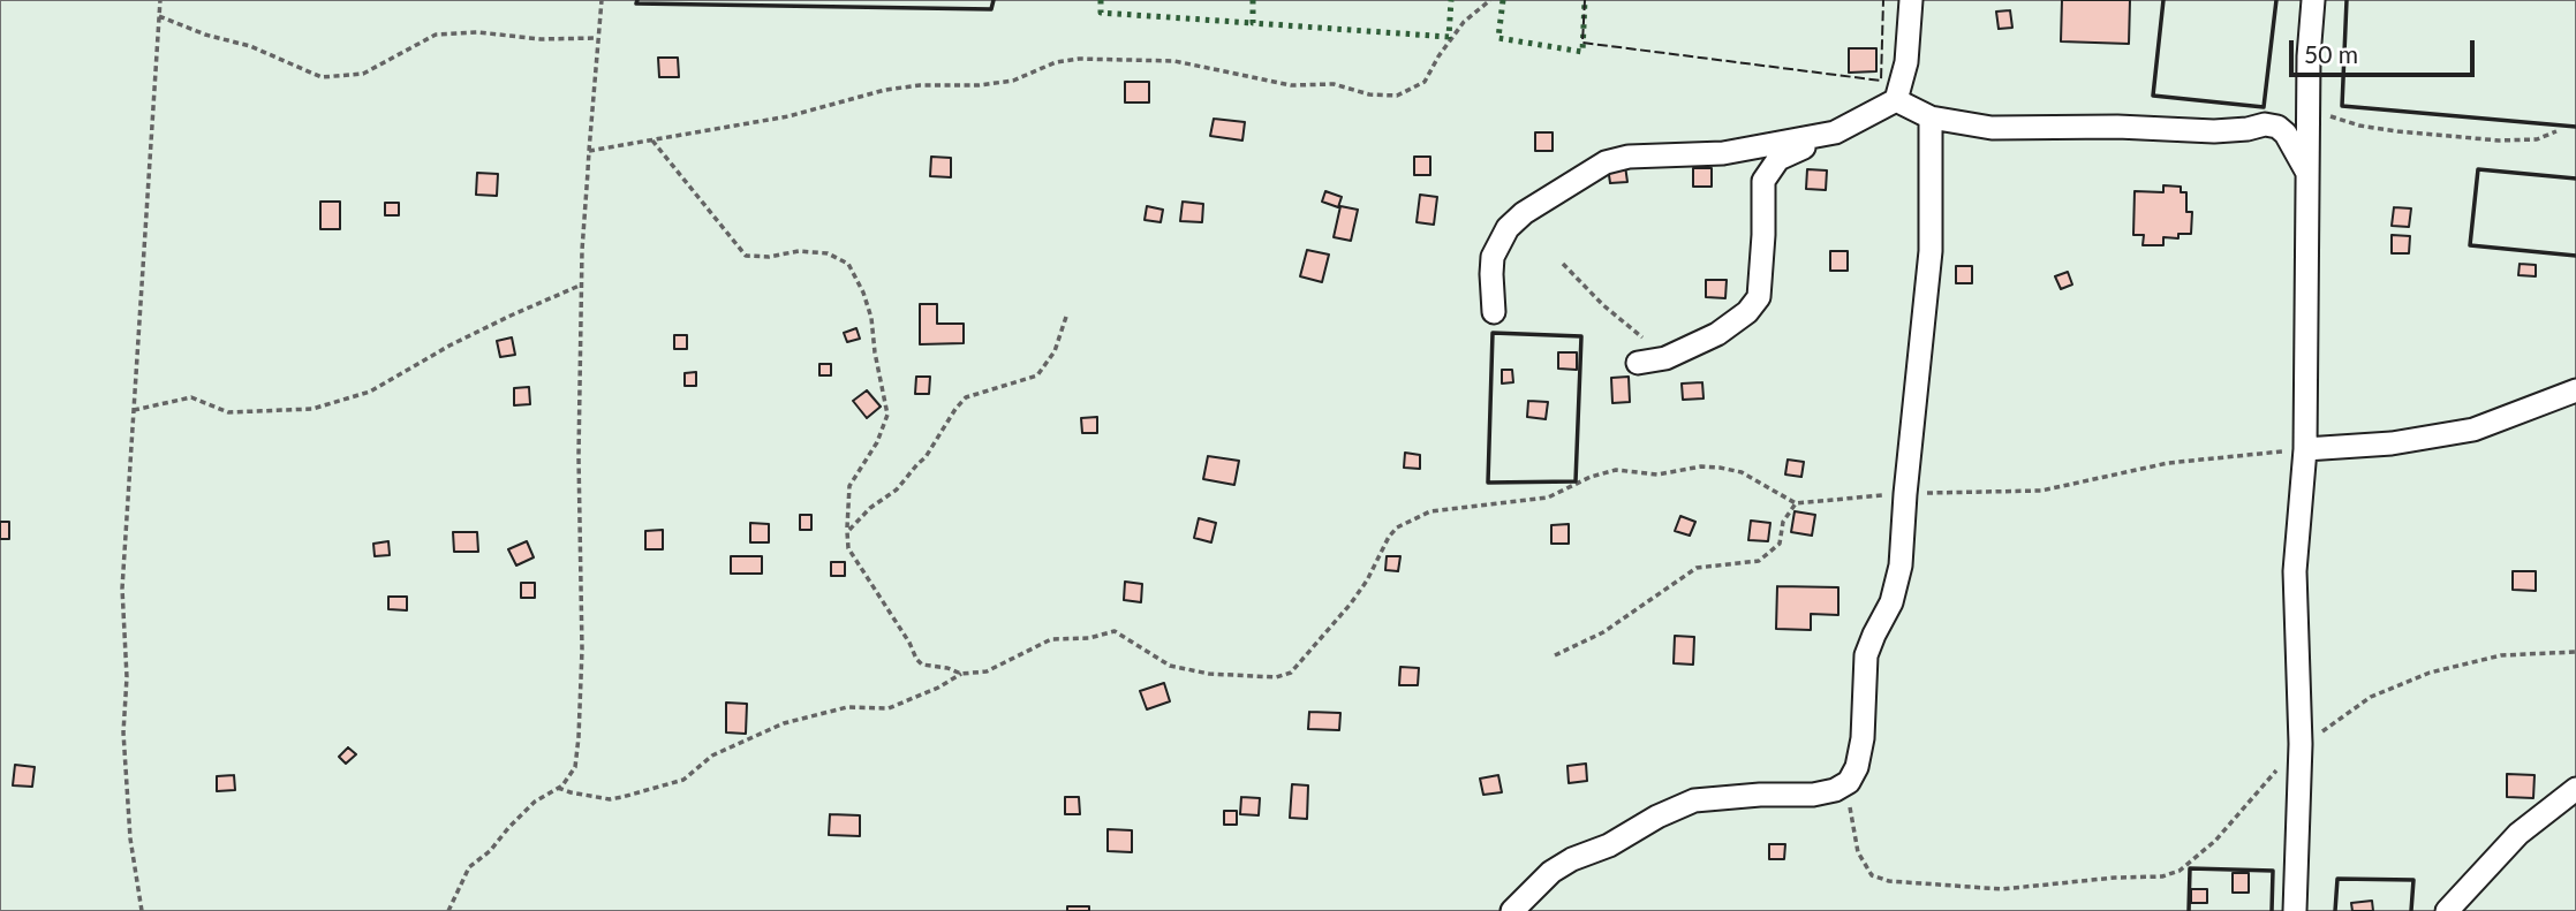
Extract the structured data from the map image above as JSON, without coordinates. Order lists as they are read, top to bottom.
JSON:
{
  "scale_bar": "50 m"
}
